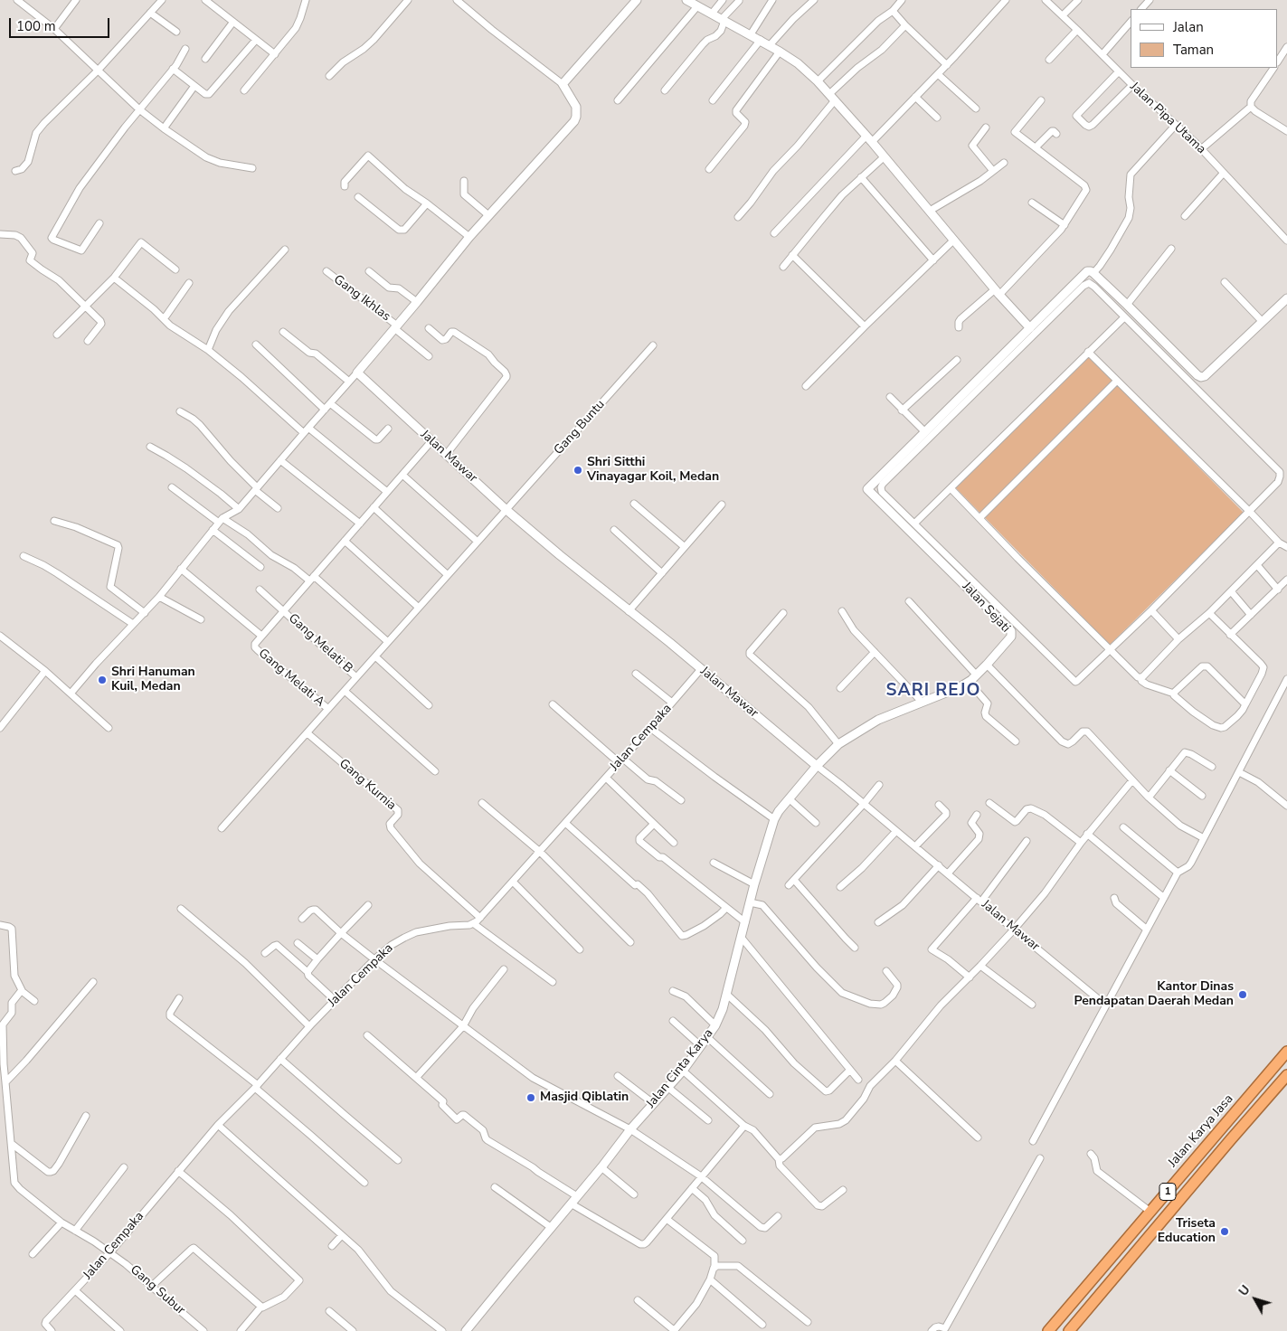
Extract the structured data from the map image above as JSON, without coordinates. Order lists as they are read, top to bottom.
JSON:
{
  "streets": {
    "highway": ["Jalan Karya Jasa", "1"],
    "street": [
      "Jalan Pipa Utama",
      "Gang Ikhlas",
      "Gang Buntu",
      "Jalan Mawar",
      "Jalan Sejati",
      "Gang Melati B",
      "Gang Melati A",
      "Jalan Cempaka",
      "Gang Kurnia",
      "Jalan Cinta Karya",
      "Gang Subur"
    ]
  },
  "crossings": [
    ["Gang Buntu", "Jalan Mawar"],
    ["Gang Buntu", "Gang Melati B"],
    ["Gang Buntu", "Gang Melati A"],
    ["Gang Buntu", "Gang Kurnia"],
    ["Jalan Mawar", "Jalan Sejati"],
    ["Jalan Mawar", "Jalan Cempaka"],
    ["Jalan Mawar", "Jalan Cinta Karya"],
    ["Jalan Sejati", "Jalan Cinta Karya"],
    ["Jalan Cempaka", "Gang Kurnia"],
    ["Jalan Cempaka", "Gang Subur"]
  ],
  "districts": ["SARI REJO"],
  "places": [
    "Shri Sitthi Vinayagar Koil, Medan",
    "Shri Hanuman Kuil, Medan",
    "Kantor Dinas Pendapatan Daerah Medan",
    "Masjid Qiblatin",
    "Triseta Education"
  ],
  "legend": ["Jalan", "Taman"],
  "scale_bar": "100 m",
  "north": "top left"
}
